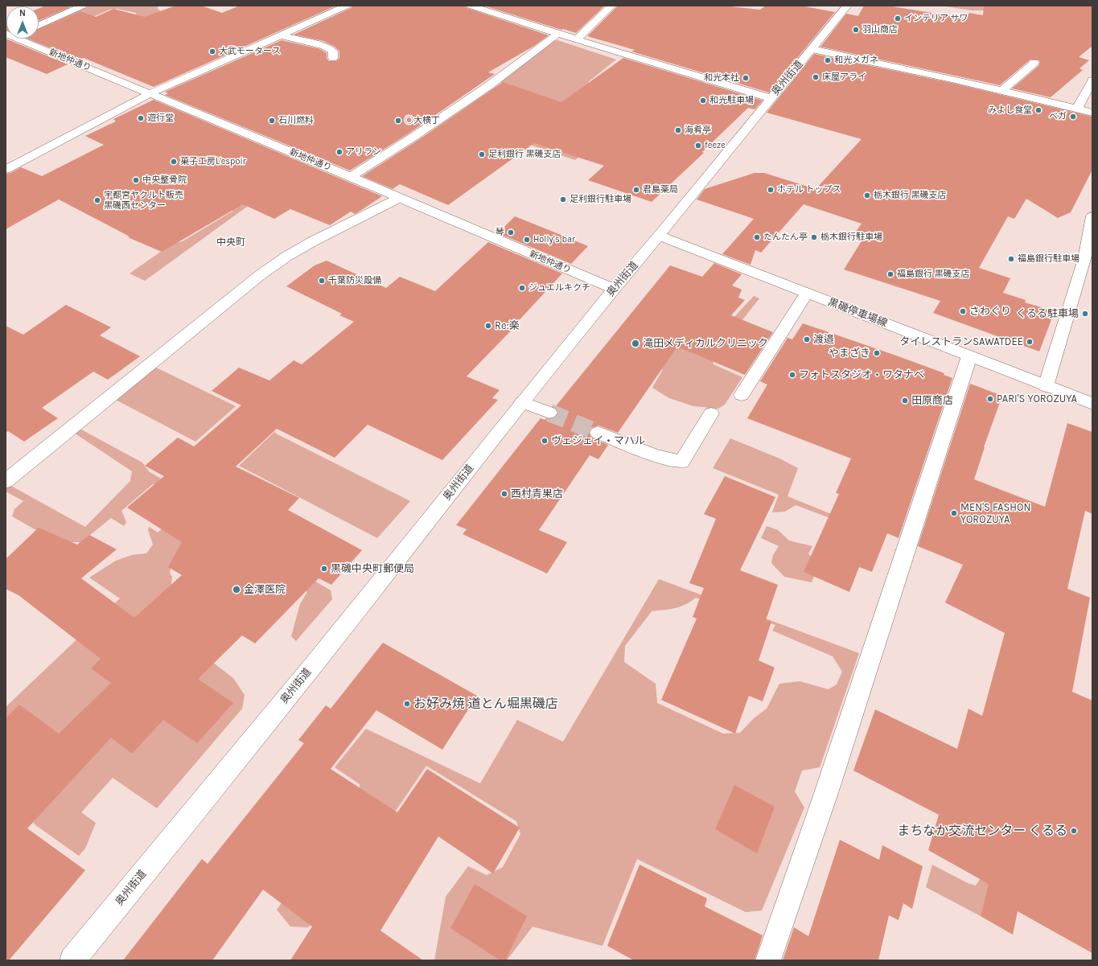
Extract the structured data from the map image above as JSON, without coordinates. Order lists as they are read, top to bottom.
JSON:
{
  "streets": {
    "street": ["新地仲通り", "奥州街道", "黒磯停車場線"]
  },
  "crossings": [
    ["新地仲通り", "奥州街道"],
    ["奥州街道", "黒磯停車場線"]
  ],
  "districts": ["中央町"],
  "places": [
    "インテリア サワ",
    "羽山商店",
    "大武モータース",
    "和光メガネ",
    "床屋アライ",
    "和光本社",
    "和光駐車場",
    "みよし食堂",
    "ベガ",
    "遊行堂",
    "石川燃料",
    "○大横丁",
    "海肴亭",
    "feeze",
    "アリラン",
    "足利銀行 黒磯支店",
    "菓子工房L'espoir",
    "中央整骨院",
    "君島薬局",
    "ホテル トップス",
    "栃木銀行 黒磯支店",
    "足利銀行駐車場",
    "宇都宮ヤクルト販売 黒磯西センター",
    "琴",
    "たんたん亭",
    "栃木銀行駐車場",
    "Holly’s bar",
    "福島銀行駐車場",
    "福島銀行 黒磯支店",
    "千葉防災設備",
    "ジュエルキクチ",
    "さわぐり",
    "くるる駐車場",
    "Re:楽",
    "渡邉",
    "タイレストランSAWATDEE",
    "滝田メディカルクリニック",
    "やまざき",
    "フォトスタジオ・ワタナベ",
    "PARI'S YOROZUYA",
    "田原商店",
    "ヴェジェイ・マハル",
    "西村青果店",
    "MEN'S FASHON YOROZUYA",
    "黒磯中央町郵便局",
    "金澤医院",
    "お好み焼 道とん堀黒磯店",
    "まちなか交流センター くるる"
  ],
  "north": "top"
}
